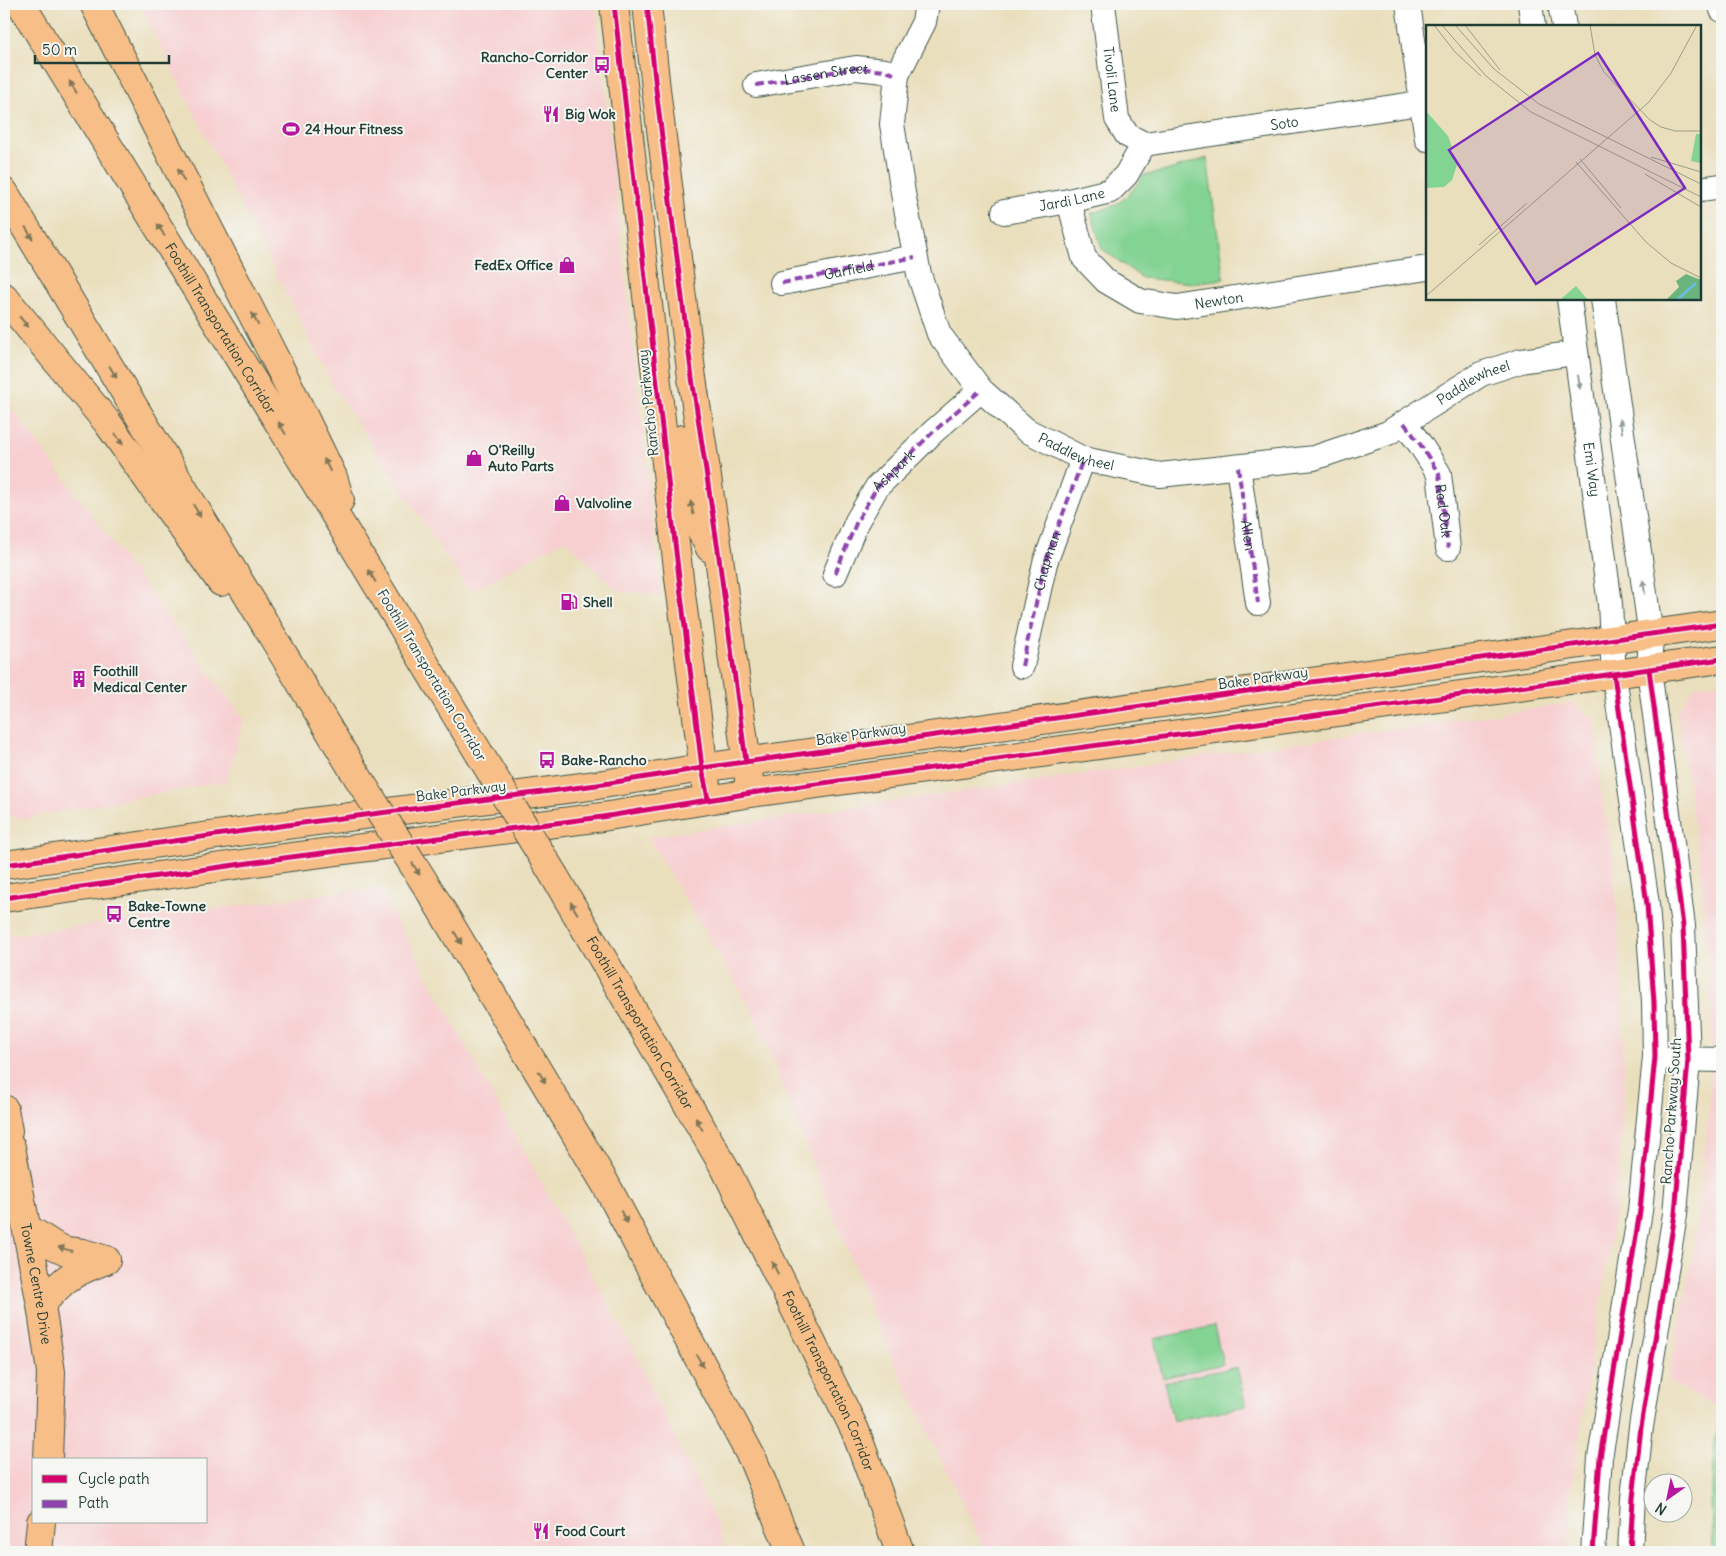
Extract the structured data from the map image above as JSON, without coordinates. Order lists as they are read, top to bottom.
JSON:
{
  "streets": {
    "main road": [
      "Foothill Transportation Corridor",
      "Rancho Parkway",
      "Bake Parkway",
      "Towne Centre Drive"
    ],
    "street": [
      "Lassen Street",
      "Tivoli Lane",
      "Soto",
      "Jardi Lane",
      "Garfield",
      "Newton",
      "Paddlewheel",
      "Emi Way",
      "Ashpark",
      "Red Oak",
      "Allen",
      "Chapman",
      "Rancho Parkway South"
    ]
  },
  "crossings": [
    ["Lassen Street", "Paddlewheel"],
    ["Tivoli Lane", "Soto"],
    ["Tivoli Lane", "Jardi Lane"],
    ["Soto", "Jardi Lane"],
    ["Jardi Lane", "Newton"],
    ["Garfield", "Paddlewheel"],
    ["Paddlewheel", "Emi Way"],
    ["Paddlewheel", "Ashpark"],
    ["Paddlewheel", "Red Oak"],
    ["Paddlewheel", "Allen"],
    ["Paddlewheel", "Chapman"],
    ["Rancho Parkway", "Bake Parkway"],
    ["Emi Way", "Bake Parkway"],
    ["Emi Way", "Rancho Parkway South"],
    ["Bake Parkway", "Rancho Parkway South"]
  ],
  "places": {
    "bus stop": ["Rancho-Corridor Center", "Bake-Rancho", "Bake-Towne Centre"],
    "restaurant": ["Big Wok", "Food Court"],
    "sports": ["24 Hour Fitness"],
    "shop": ["FedEx Office", "O'Reilly Auto Parts", "Valvoline"],
    "fuel station": ["Shell"],
    "building": ["Foothill Medical Center"]
  },
  "legend": ["Cycle path", "Path"],
  "scale_bar": "50 m",
  "north": "bottom left"
}
